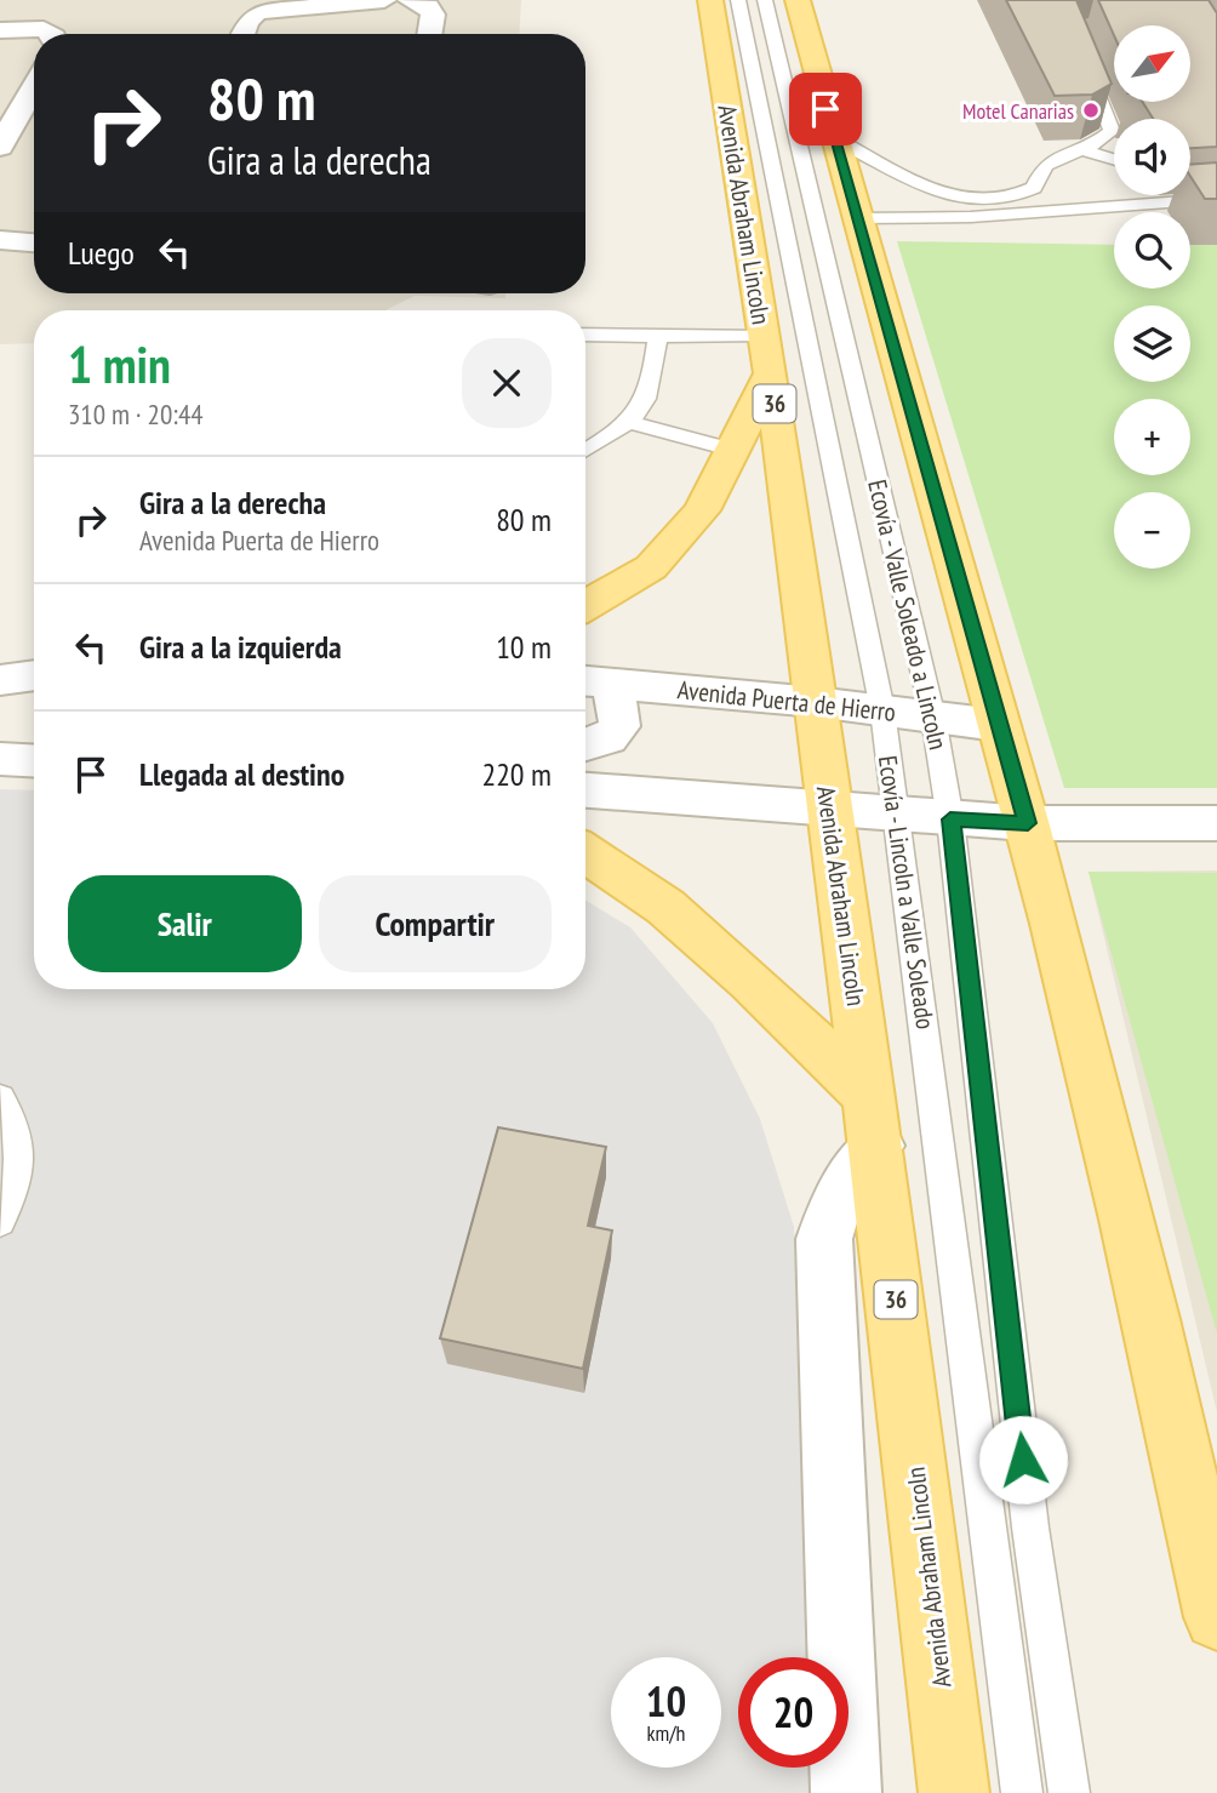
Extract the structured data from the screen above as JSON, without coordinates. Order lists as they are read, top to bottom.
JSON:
{
  "streets": {
    "main road": ["Avenida Abraham Lincoln", "36"],
    "street": ["Avenida Puerta de Hierro"],
    "lane": ["Ecovía - Valle Soleado a Lincoln", "Ecovía - Lincoln a Valle Soleado"]
  },
  "crossings": [
    ["Avenida Abraham Lincoln", "Avenida Puerta de Hierro"],
    ["Ecovía - Valle Soleado a Lincoln", "Avenida Puerta de Hierro"],
    ["Avenida Puerta de Hierro", "Ecovía - Lincoln a Valle Soleado"]
  ],
  "places": ["Motel Canarias"],
  "north": "top right",
  "page": {
    "map_buttons": ["+", "−"],
    "turn": ["80 m", "Gira a la derecha"],
    "then": "Luego",
    "heading": ["1 min", "310 m · 20:44"],
    "list": [
      {
        "name": "Gira a la derecha",
        "note": "Avenida Puerta de Hierro",
        "value": "80 m"
      },
      {
        "name": "Gira a la izquierda",
        "value": "10 m"
      },
      {
        "name": "Llegada al destino",
        "value": "220 m"
      }
    ],
    "buttons": ["Salir", "Compartir"],
    "speed": "10 km/h",
    "limit": "20"
  }
}
